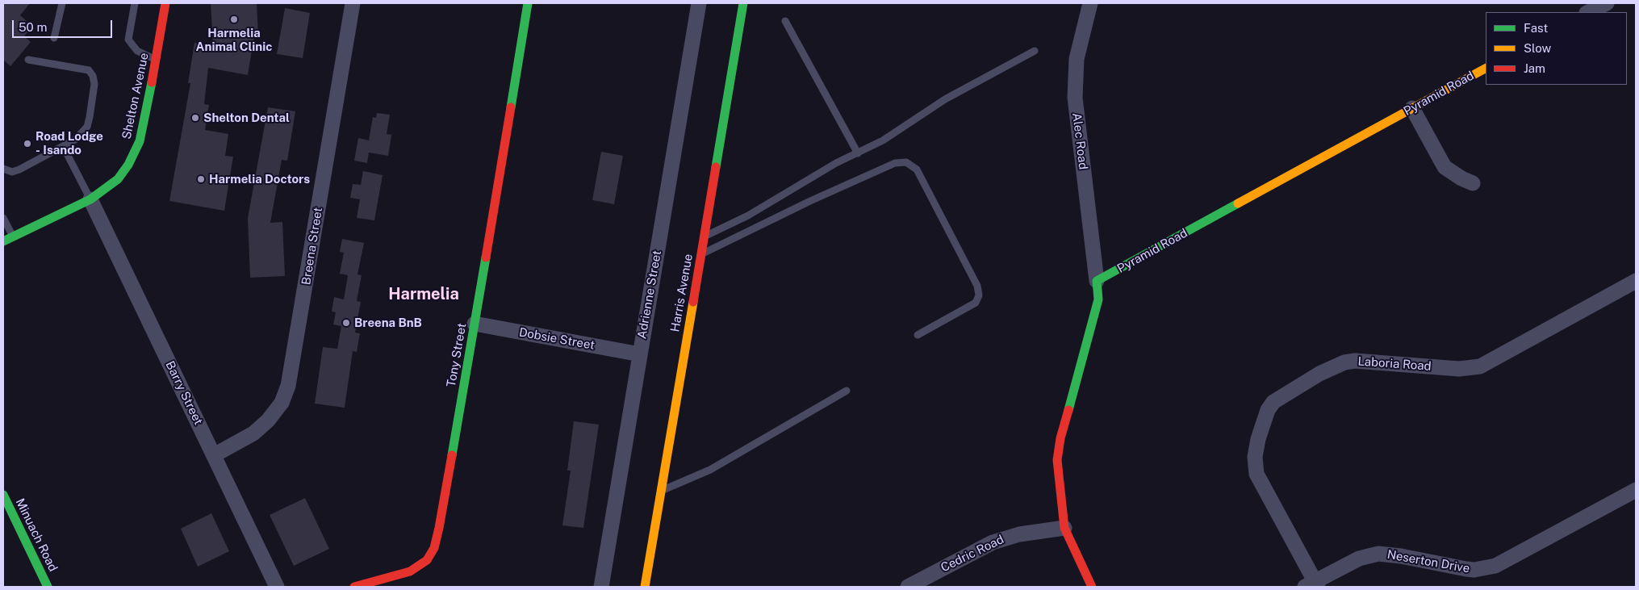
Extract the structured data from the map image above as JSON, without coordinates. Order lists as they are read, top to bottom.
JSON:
{
  "streets": {
    "street": [
      "Pyramid Road",
      "Shelton Avenue",
      "Alec Road",
      "Breena Street",
      "Harris Avenue",
      "Adrienne Street",
      "Dobsie Street",
      "Tony Street",
      "Laboria Road",
      "Barry Street",
      "Minuach Road",
      "Cedric Road",
      "Neserton Drive"
    ]
  },
  "crossings": [
    ["Pyramid Road", "Alec Road"],
    ["Shelton Avenue", "Barry Street"],
    ["Breena Street", "Barry Street"],
    ["Adrienne Street", "Dobsie Street"],
    ["Dobsie Street", "Tony Street"],
    ["Laboria Road", "Neserton Drive"]
  ],
  "districts": ["Harmelia"],
  "places": [
    "Harmelia Animal Clinic",
    "Shelton Dental",
    "Road Lodge - Isando",
    "Harmelia Doctors",
    "Breena BnB"
  ],
  "legend": ["Fast", "Slow", "Jam"],
  "scale_bar": "50 m"
}
